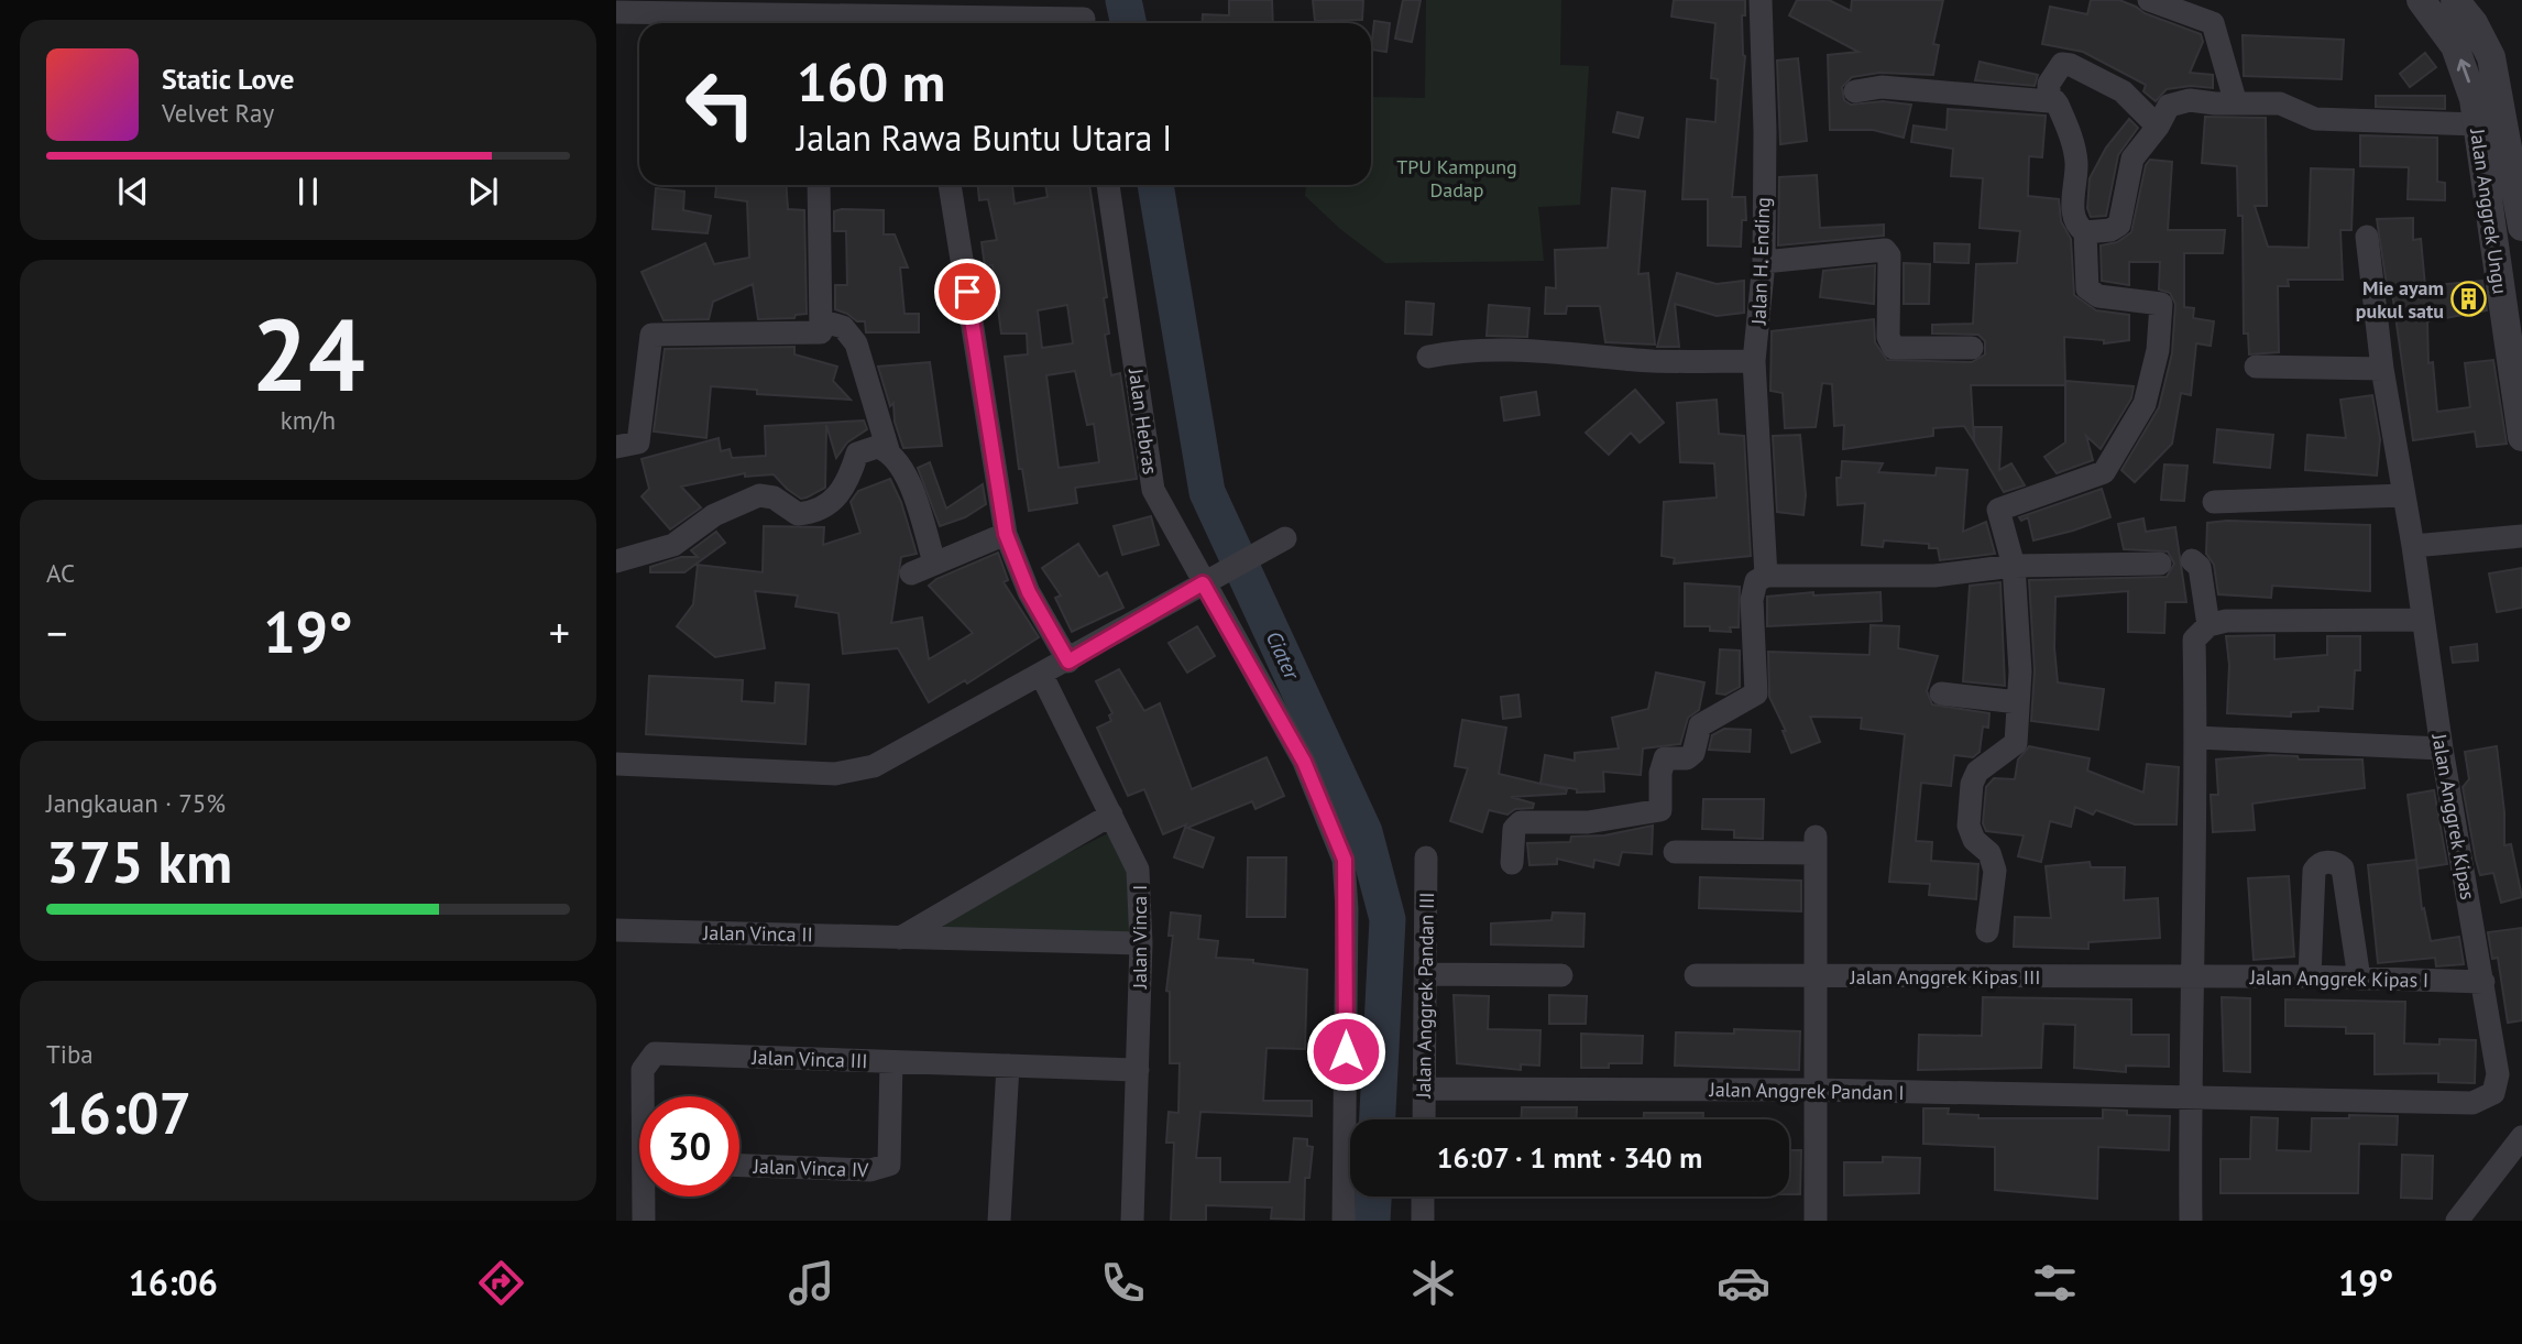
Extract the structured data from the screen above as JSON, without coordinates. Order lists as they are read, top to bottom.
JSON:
{
  "streets": {
    "street": [
      "Jalan Anggrek Ungu",
      "Jalan H. Ending",
      "Jalan Hebras",
      "Jalan Anggrek Kipas",
      "Jalan Vinca II",
      "Jalan Vinca I",
      "Jalan Anggrek Kipas III",
      "Jalan Anggrek Kipas I",
      "Jalan Anggrek Pandan III",
      "Jalan Vinca III",
      "Jalan Anggrek Pandan I",
      "Jalan Vinca IV"
    ]
  },
  "crossings": [
    ["Jalan Anggrek Kipas", "Jalan Anggrek Kipas I"],
    ["Jalan Anggrek Kipas", "Jalan Anggrek Pandan I"],
    ["Jalan Vinca II", "Jalan Vinca I"],
    ["Jalan Vinca I", "Jalan Vinca III"],
    ["Jalan Anggrek Kipas III", "Jalan Anggrek Kipas I"],
    ["Jalan Anggrek Pandan III", "Jalan Anggrek Pandan I"],
    ["Jalan Vinca III", "Jalan Vinca IV"]
  ],
  "water": ["Ciater"],
  "parks": ["TPU Kampung Dadap"],
  "places": {
    "building": ["Mie ayam pukul satu"]
  },
  "page": {
    "turn": ["160 m", "Jalan Rawa Buntu Utara I"],
    "song": ["Static Love", "Velvet Ray"],
    "tile": [
      ["24", "km/h"],
      "AC",
      ["Jangkauan · 75%", "375 km"],
      ["Tiba", "16:07"]
    ],
    "heat": ["−", "19°", "+"],
    "limit": "30",
    "trip": "16:07 · 1 mnt · 340 m",
    "tabs": ["16:06", "19°"]
  }
}
